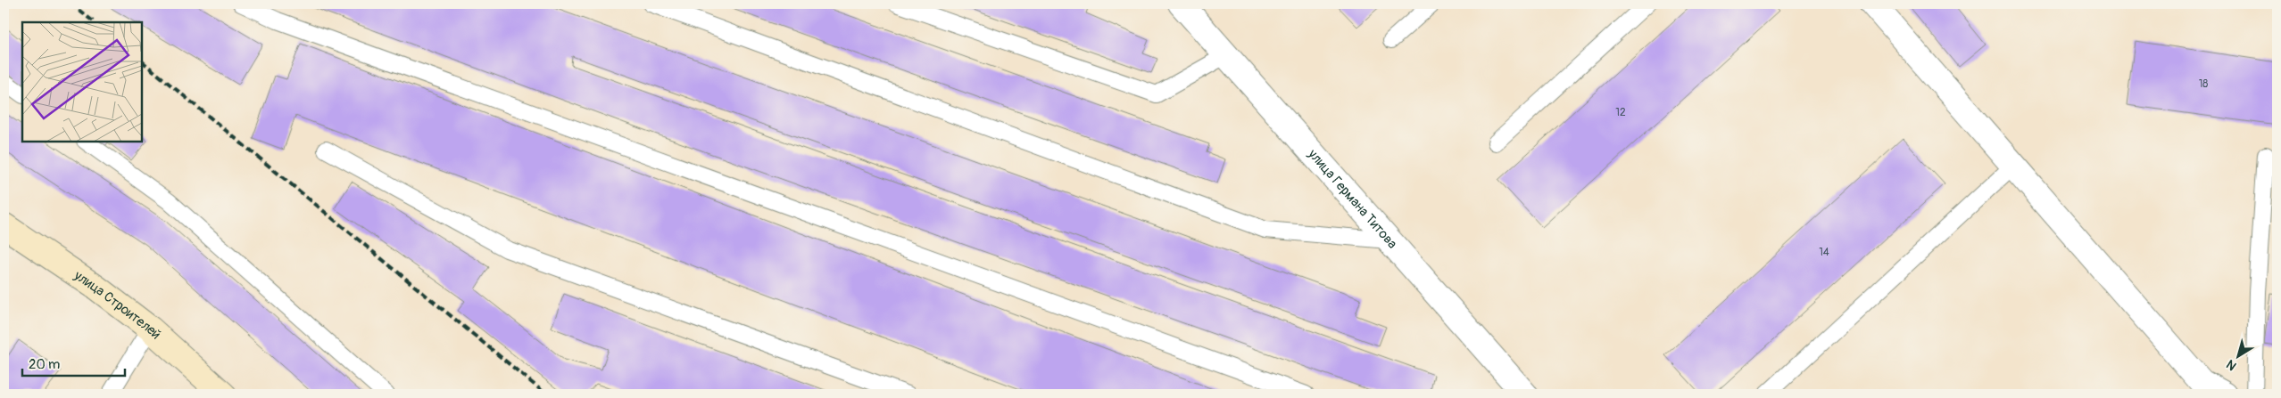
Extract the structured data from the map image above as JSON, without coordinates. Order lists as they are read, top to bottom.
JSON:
{
  "streets": {
    "main road": ["улица Строителей"],
    "street": ["улица Германа Титова"]
  },
  "house_numbers": ["18", "12", "14"],
  "scale_bar": "20 m",
  "north": "bottom left"
}
